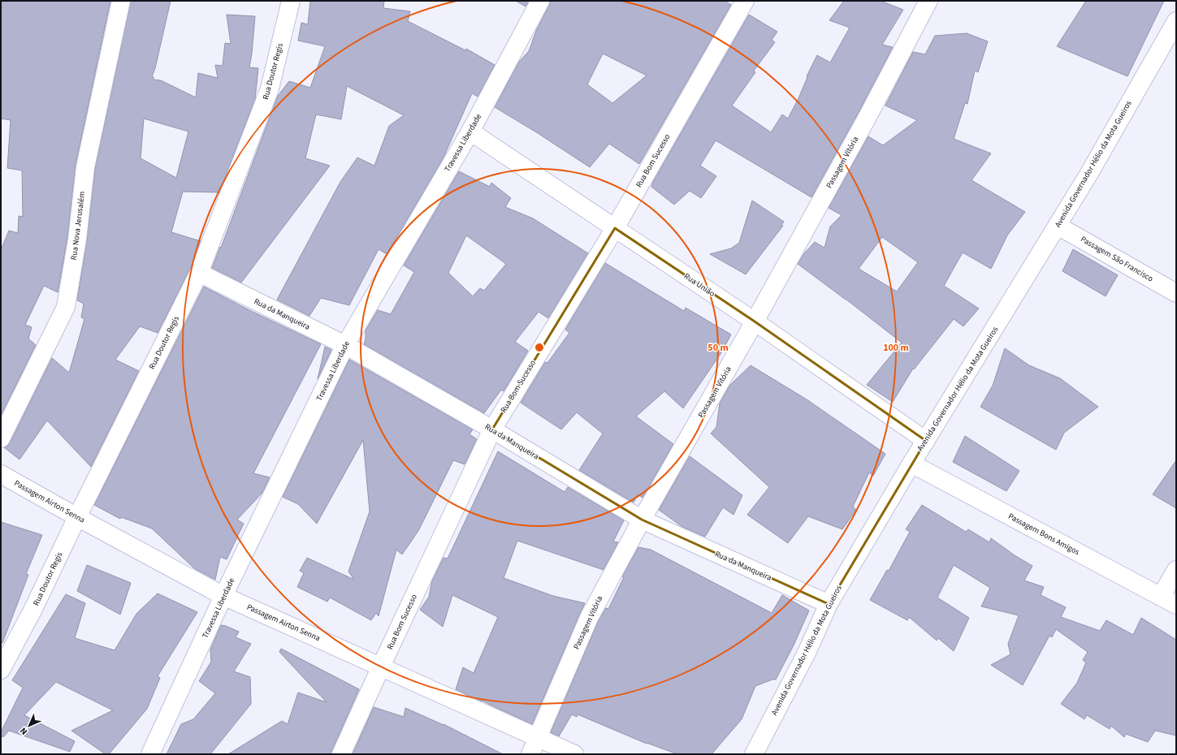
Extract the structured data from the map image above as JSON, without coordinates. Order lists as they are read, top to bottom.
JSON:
{
  "streets": {
    "street": [
      "Rua Doutor Regis",
      "Travessa Liberdade",
      "Rua Bom Sucesso",
      "Passagem Vitória",
      "Avenida Governador Hélio da Mota Gueiros",
      "Rua Nova Jerusalém",
      "Passagem São Francisco",
      "Rua União",
      "Rua da Manqueira",
      "Passagem Airton Senna",
      "Passagem Bons Amigos"
    ]
  },
  "crossings": [
    ["Rua Doutor Regis", "Rua da Manqueira"],
    ["Rua Doutor Regis", "Passagem Airton Senna"],
    ["Travessa Liberdade", "Rua União"],
    ["Travessa Liberdade", "Rua da Manqueira"],
    ["Travessa Liberdade", "Passagem Airton Senna"],
    ["Rua Bom Sucesso", "Rua União"],
    ["Rua Bom Sucesso", "Rua da Manqueira"],
    ["Rua Bom Sucesso", "Passagem Airton Senna"],
    ["Passagem Vitória", "Rua União"],
    ["Passagem Vitória", "Rua da Manqueira"],
    ["Passagem Vitória", "Passagem Airton Senna"],
    ["Avenida Governador Hélio da Mota Gueiros", "Passagem São Francisco"],
    ["Avenida Governador Hélio da Mota Gueiros", "Rua União"],
    ["Avenida Governador Hélio da Mota Gueiros", "Rua da Manqueira"],
    ["Avenida Governador Hélio da Mota Gueiros", "Passagem Bons Amigos"]
  ],
  "north": "bottom left",
  "rings": ["50 m", "100 m"]
}
